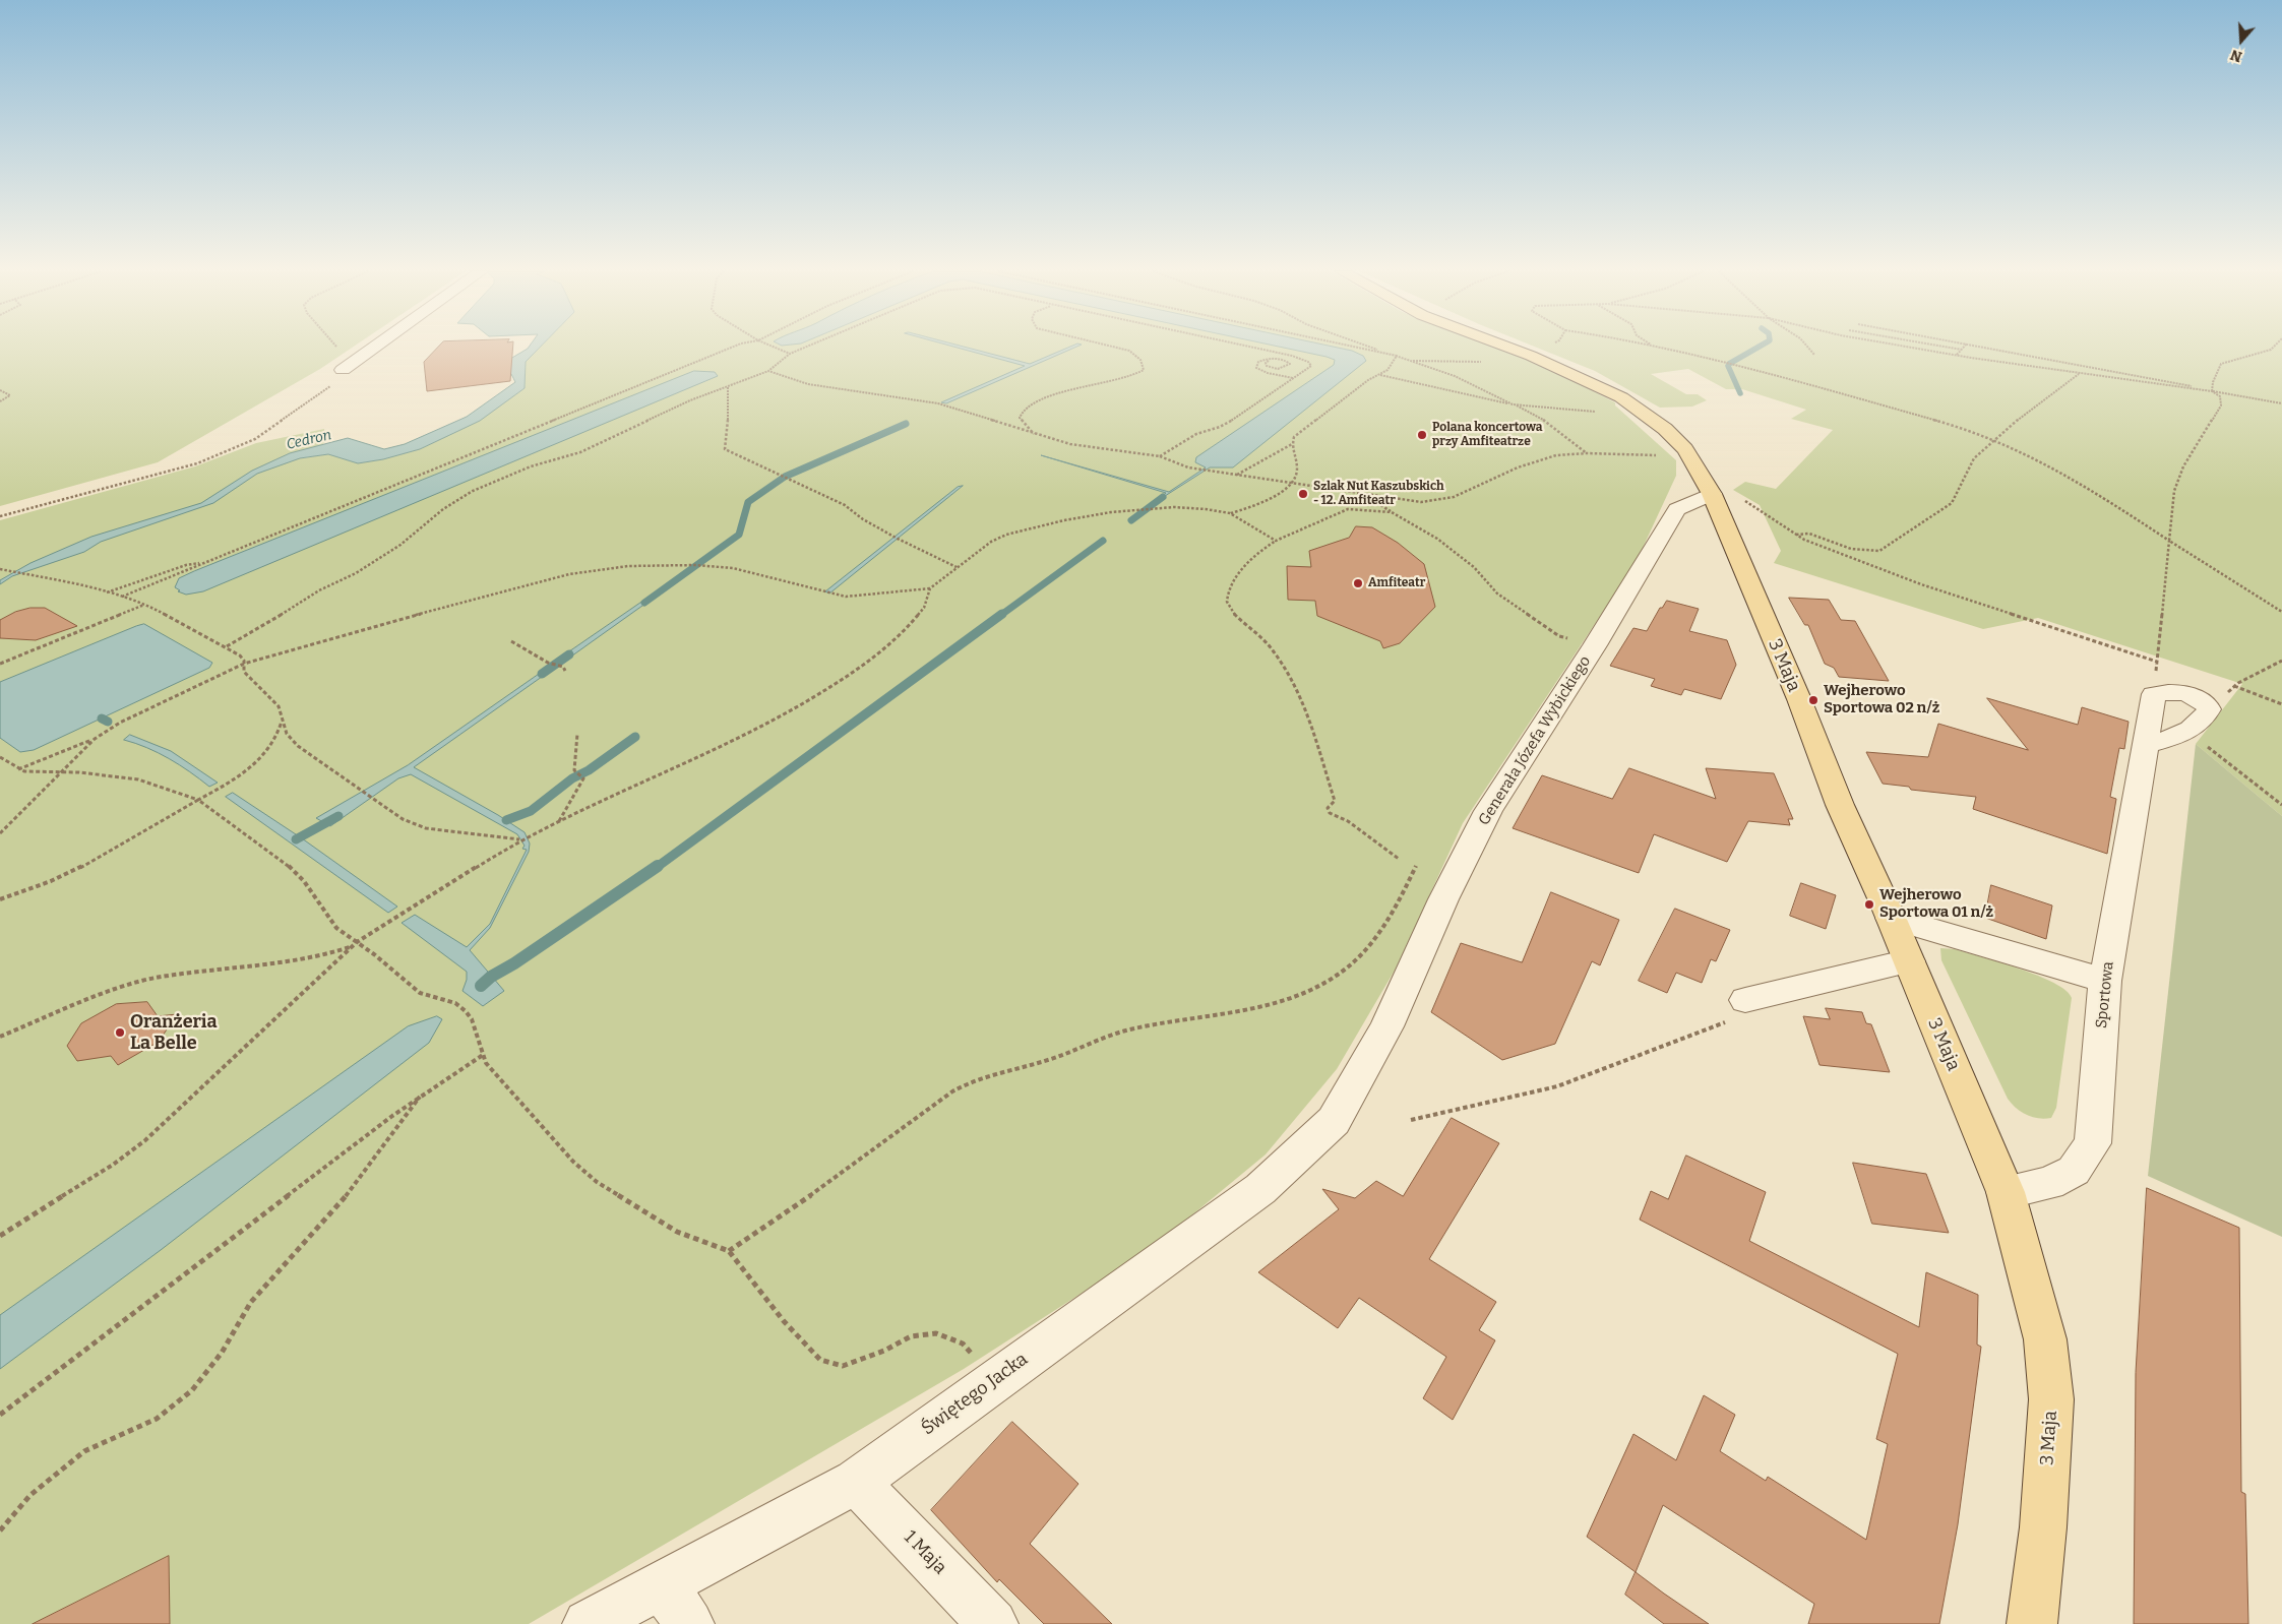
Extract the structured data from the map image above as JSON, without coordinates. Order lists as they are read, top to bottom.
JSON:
{
  "streets": {
    "main road": ["3 Maja"],
    "street": [
      "Generała Józefa Wybickiego",
      "Sportowa",
      "Świętego Jacka",
      "1 Maja"
    ]
  },
  "crossings": [
    ["3 Maja", "Generała Józefa Wybickiego"],
    ["3 Maja", "Sportowa"],
    ["Generała Józefa Wybickiego", "Świętego Jacka"],
    ["Świętego Jacka", "1 Maja"]
  ],
  "water": ["Cedron"],
  "places": [
    "Polana koncertowa przy Amfiteatrze",
    "Szlak Nut Kaszubskich - 12. Amfiteatr",
    "Amfiteatr",
    "Wejherowo Sportowa 02 n/ż",
    "Wejherowo Sportowa 01 n/ż",
    "Oranżeria La Belle"
  ],
  "north": "bottom"
}
